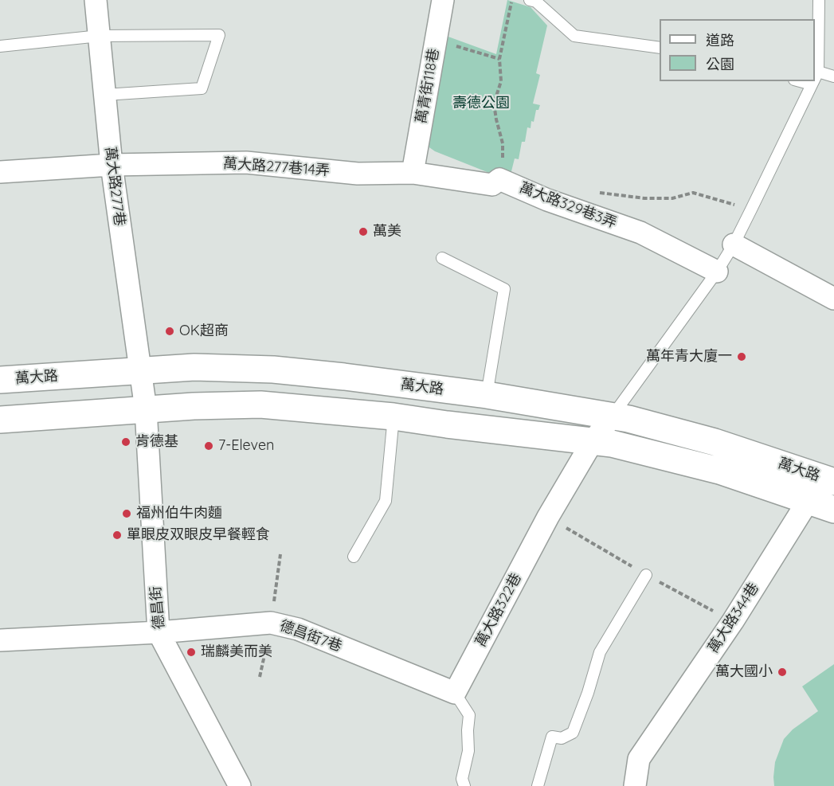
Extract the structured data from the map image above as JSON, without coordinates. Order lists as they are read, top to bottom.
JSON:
{
  "streets": {
    "main road": ["萬大路"],
    "street": [
      "萬青街118巷",
      "萬大路277巷14弄",
      "萬大路277巷",
      "萬大路329巷3弄",
      "德昌街",
      "萬大路322巷",
      "萬大路344巷",
      "德昌街7巷"
    ]
  },
  "crossings": [
    ["萬青街118巷", "萬大路277巷14弄"],
    ["萬大路277巷14弄", "萬大路277巷"],
    ["萬大路277巷", "萬大路"],
    ["萬大路277巷", "德昌街"],
    ["萬大路", "德昌街"],
    ["萬大路", "萬大路322巷"],
    ["萬大路", "萬大路344巷"],
    ["德昌街", "德昌街7巷"],
    ["萬大路322巷", "德昌街7巷"]
  ],
  "parks": ["壽德公園"],
  "places": [
    "萬美",
    "OK超商",
    "萬年青大廈一",
    "肯德基",
    "7-Eleven",
    "福州伯牛肉麵",
    "單眼皮双眼皮早餐輕食",
    "瑞麟美而美",
    "萬大國小"
  ],
  "legend": ["道路", "公園"]
}
